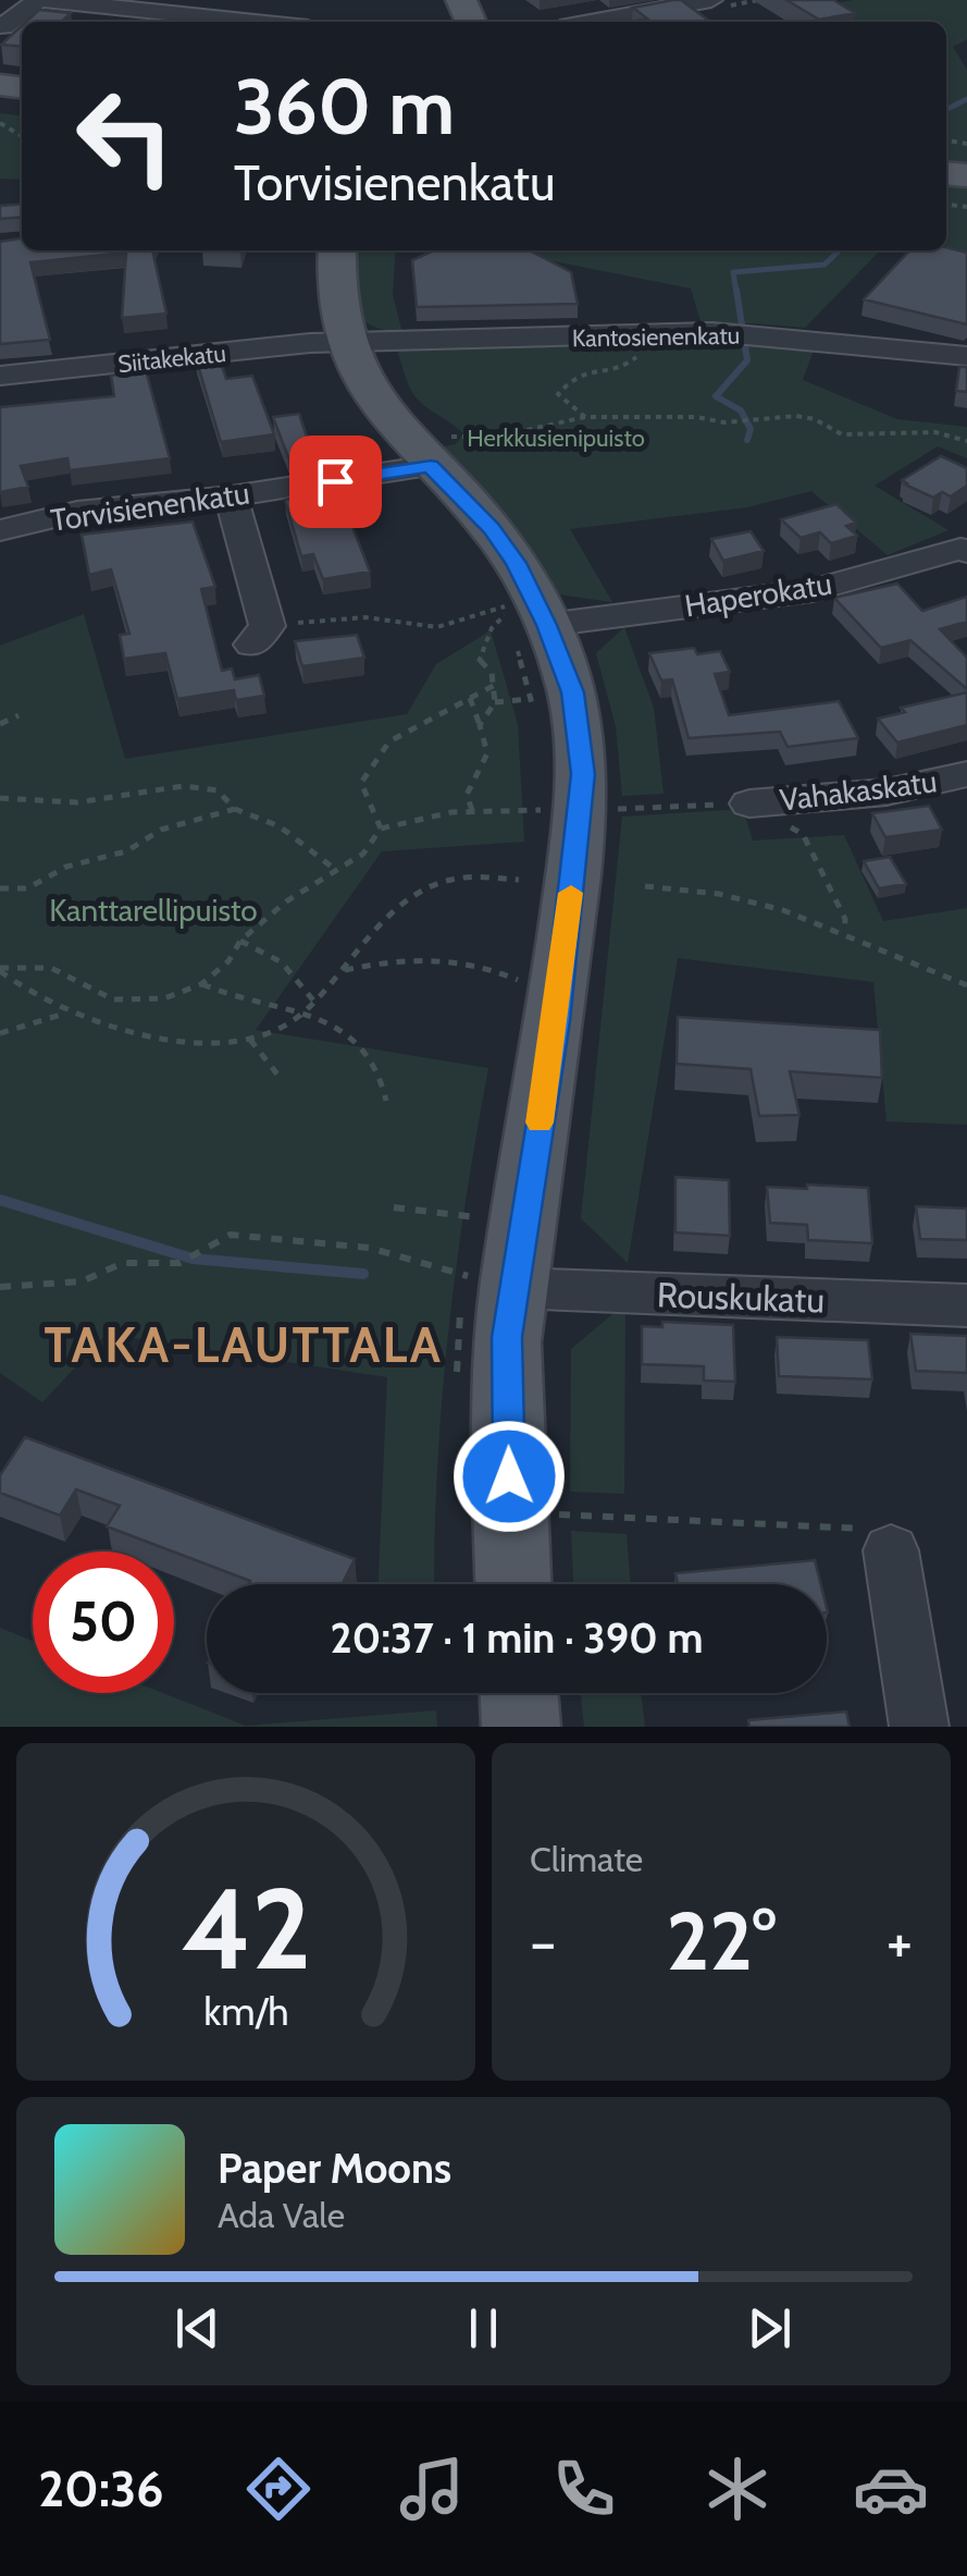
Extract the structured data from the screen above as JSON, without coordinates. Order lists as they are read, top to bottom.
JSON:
{
  "streets": {
    "street": [
      "Kantosienenkatu",
      "Siitakekatu",
      "Torvisienenkatu",
      "Haperokatu",
      "Vahakaskatu",
      "Rouskukatu"
    ]
  },
  "crossings": [
    ["Kantosienenkatu", "Siitakekatu"]
  ],
  "districts": ["TAKA-LAUTTALA"],
  "parks": ["Herkkusienipuisto", "Kanttarellipuisto"],
  "page": {
    "turn": ["360 m", "Torvisienenkatu"],
    "limit": "50",
    "trip": "20:37 · 1 min · 390 m",
    "tile": "Climate",
    "heat": ["−", "22°", "+"],
    "song": ["Paper Moons", "Ada Vale"],
    "tabs": "20:36",
    "gauge": ["42", "km/h"]
  }
}
